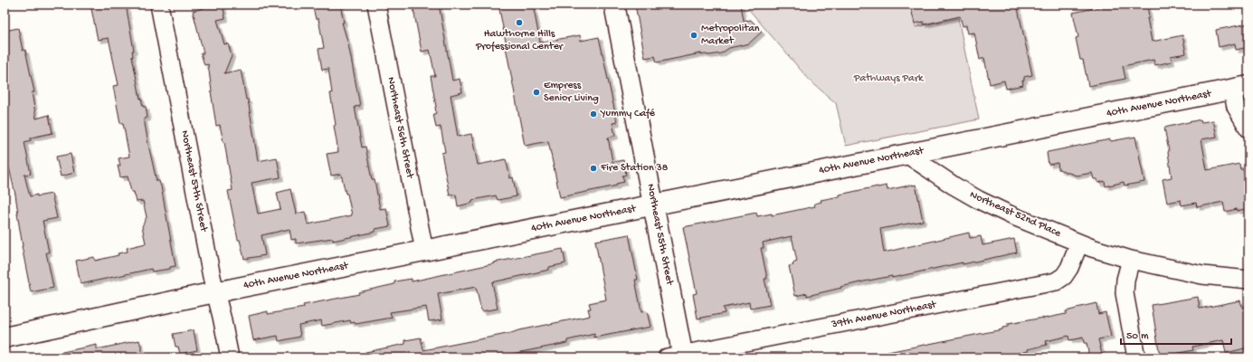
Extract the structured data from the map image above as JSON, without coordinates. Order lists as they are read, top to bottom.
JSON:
{
  "streets": {
    "street": [
      "40th Avenue Northeast",
      "Northeast 56th Street",
      "Northeast 57th Street",
      "Northeast 52nd Place",
      "Northeast 55th Street",
      "39th Avenue Northeast"
    ]
  },
  "crossings": [
    ["40th Avenue Northeast", "Northeast 56th Street"],
    ["40th Avenue Northeast", "Northeast 57th Street"],
    ["40th Avenue Northeast", "Northeast 52nd Place"],
    ["40th Avenue Northeast", "Northeast 55th Street"],
    ["Northeast 52nd Place", "39th Avenue Northeast"],
    ["Northeast 55th Street", "39th Avenue Northeast"]
  ],
  "parks": ["Pathways Park"],
  "places": [
    "Hawthorne Hills Professional Center",
    "Metropolitan Market",
    "Empress Senior Living",
    "Yummy Café",
    "Fire Station 38"
  ],
  "scale_bar": "50 m"
}
